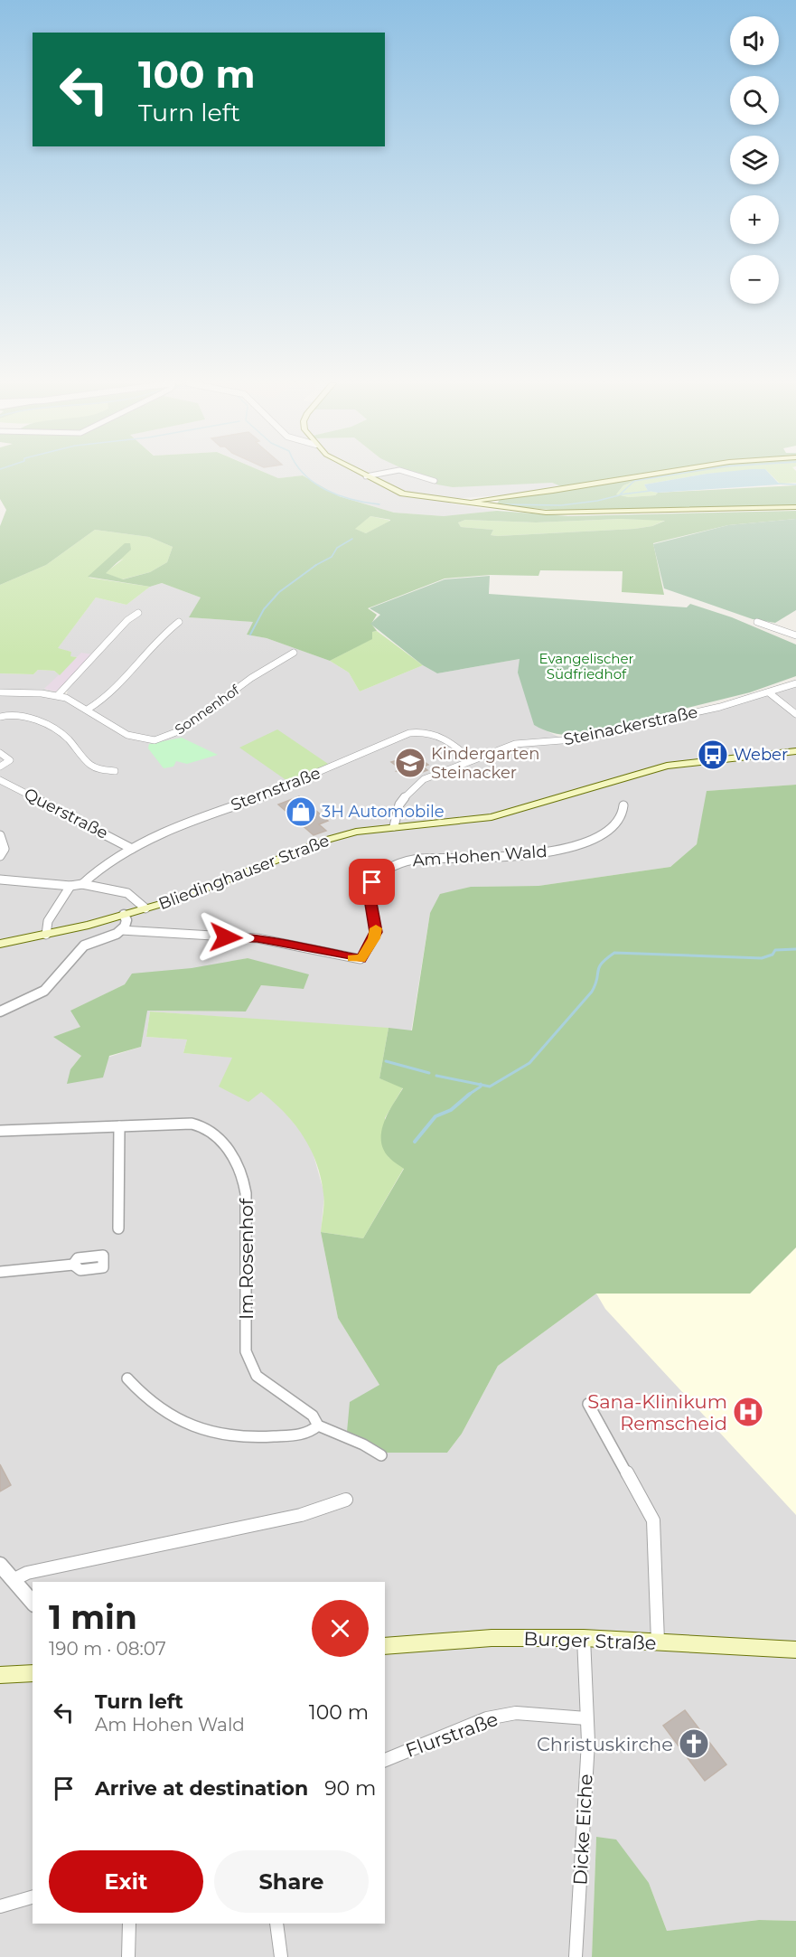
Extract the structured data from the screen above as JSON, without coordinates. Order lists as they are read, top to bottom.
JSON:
{
  "streets": {
    "main road": ["Bliedinghauser Straße", "Burger Straße"],
    "street": [
      "Sonnenhof",
      "Steinackerstraße",
      "Sternstraße",
      "Querstraße",
      "Am Hohen Wald",
      "Im Rosenhof",
      "Flurstraße",
      "Dicke Eiche"
    ]
  },
  "crossings": [
    ["Steinackerstraße", "Sternstraße"],
    ["Steinackerstraße", "Bliedinghauser Straße"],
    ["Sternstraße", "Querstraße"],
    ["Burger Straße", "Dicke Eiche"],
    ["Flurstraße", "Dicke Eiche"]
  ],
  "parks": ["Evangelischer Südfriedhof"],
  "places": {
    "bus stop": ["Weber"],
    "school or university": ["Kindergarten Steinacker"],
    "shop": ["3H Automobile"],
    "hospital": ["Sana-Klinikum Remscheid"],
    "church": ["Christuskirche"]
  },
  "page": {
    "map_buttons": ["+", "−"],
    "turn": ["100 m", "Turn left"],
    "heading": ["1 min", "190 m · 08:07"],
    "list": [
      {
        "name": "Turn left",
        "note": "Am Hohen Wald",
        "value": "100 m"
      },
      {
        "name": "Arrive at destination",
        "value": "90 m"
      }
    ],
    "buttons": ["Exit", "Share"]
  }
}
